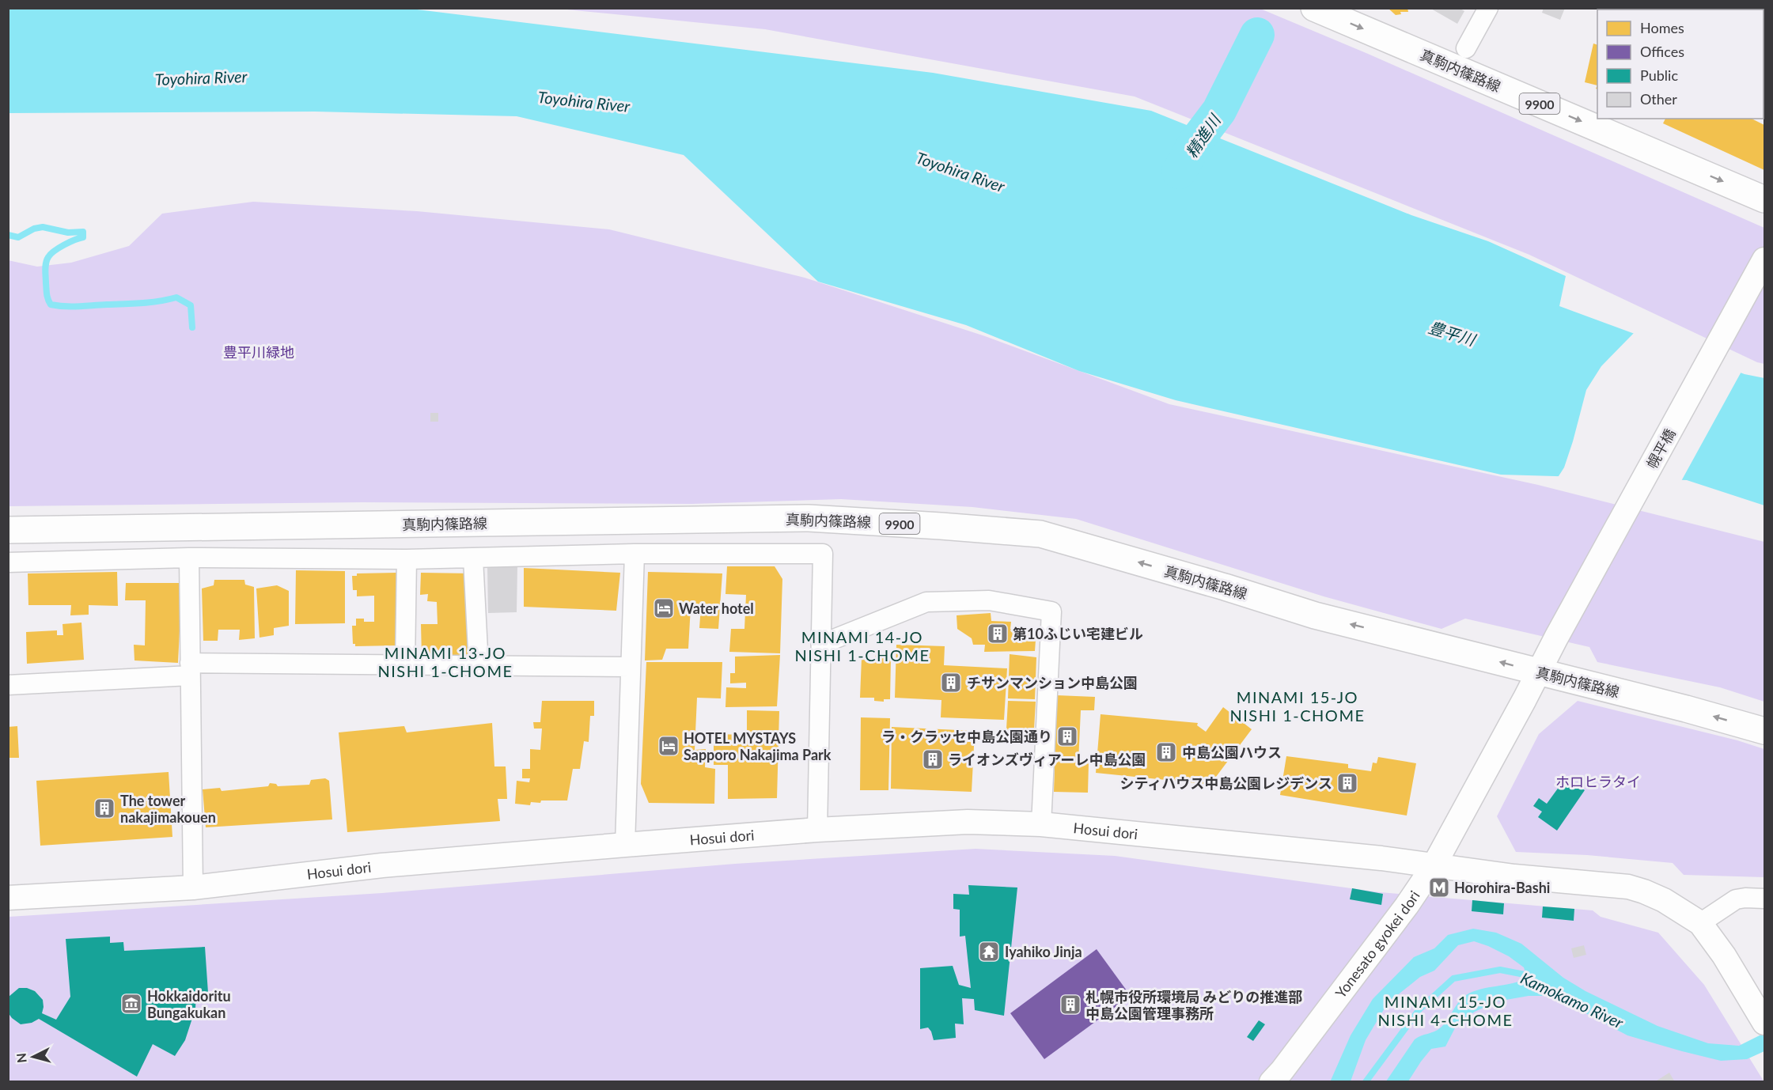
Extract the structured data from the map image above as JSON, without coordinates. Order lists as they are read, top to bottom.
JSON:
{
  "streets": {
    "main road": ["真駒内篠路線", "9900"],
    "street": ["幌平橋", "Hosui dori", "Yonesato gyokei dori"]
  },
  "crossings": [
    ["真駒内篠路線", "幌平橋"],
    ["真駒内篠路線", "Yonesato gyokei dori"],
    ["幌平橋", "Yonesato gyokei dori"],
    ["Hosui dori", "Yonesato gyokei dori"]
  ],
  "districts": [
    "MINAMI 14-JO NISHI 1-CHOME",
    "MINAMI 13-JO NISHI 1-CHOME",
    "MINAMI 15-JO NISHI 1-CHOME",
    "MINAMI 15-JO NISHI 4-CHOME"
  ],
  "water": [
    "Toyohira River",
    "精進川",
    "豊平川",
    "Kamokamo River"
  ],
  "parks": ["豊平川緑地", "ホロヒラタイ"],
  "places": {
    "hotel": ["Water hotel", "HOTEL MYSTAYS Sapporo Nakajima Park"],
    "building": [
      "第10ふじい宅建ビル",
      "チサンマンション中島公園",
      "ラ・クラッセ中島公園通り",
      "中島公園ハウス",
      "ライオンズヴィアーレ中島公園",
      "シティハウス中島公園レジデンス",
      "The tower nakajimakouen",
      "札幌市役所環境局 みどりの推進部 中島公園管理事務所"
    ],
    "metro station": ["Horohira-Bashi"],
    "temple": ["Iyahiko Jinja"],
    "museum": ["Hokkaidoritu Bungakukan"]
  },
  "legend": [
    "Homes",
    "Offices",
    "Public",
    "Other"
  ],
  "north": "left"
}
